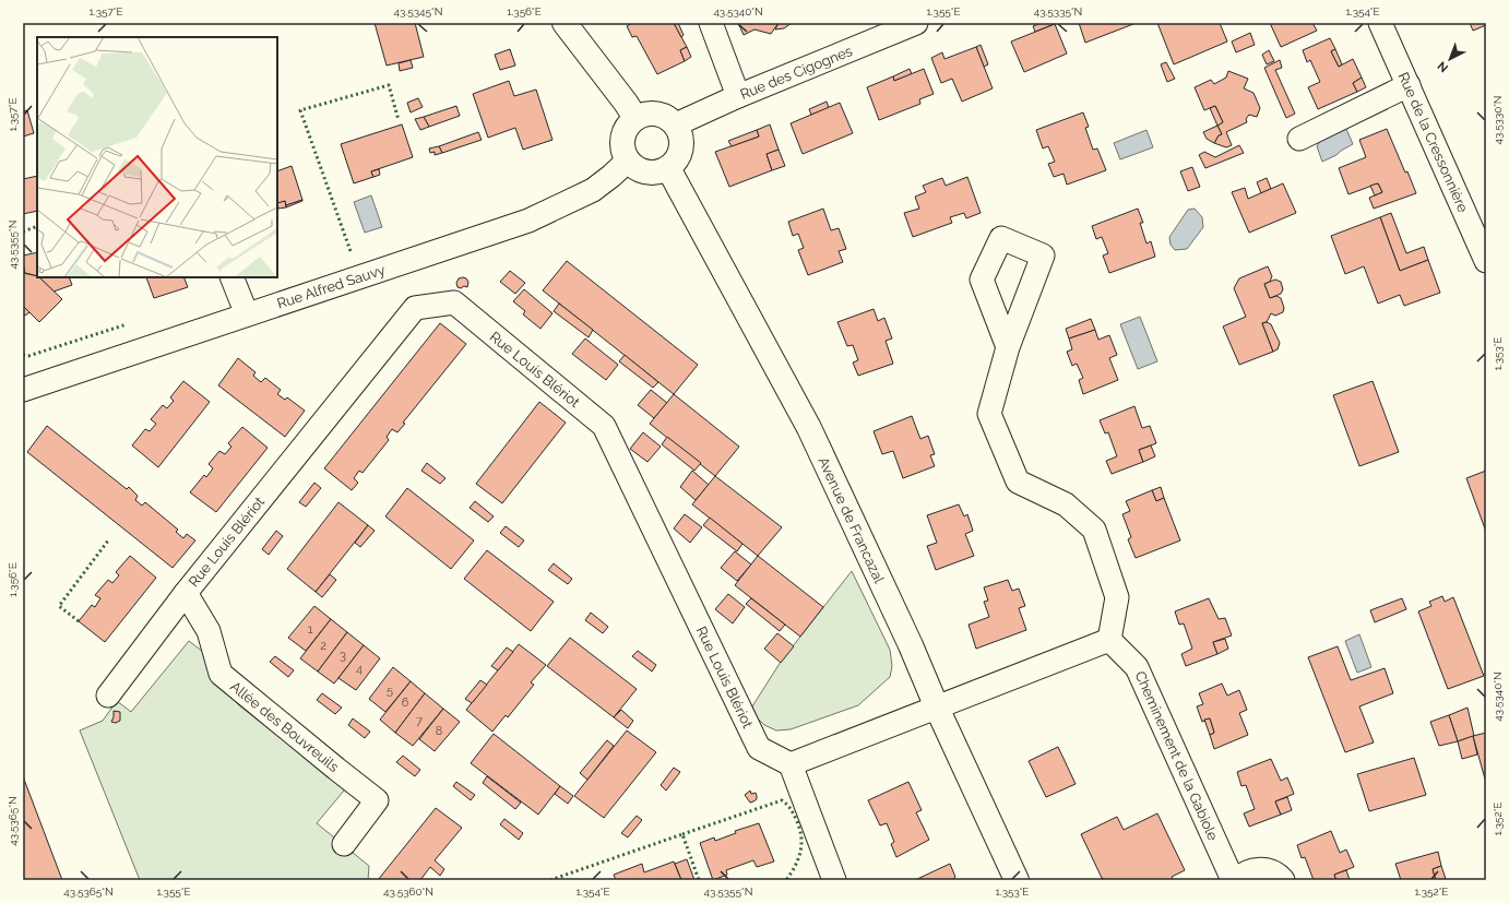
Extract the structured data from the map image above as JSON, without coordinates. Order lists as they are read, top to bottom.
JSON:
{
  "streets": {
    "street": [
      "Rue des Cigognes",
      "Rue de la Cressonnière",
      "Rue Alfred Sauvy",
      "Rue Louis Blériot",
      "Avenue de Francazal",
      "Allée des Bouvreuils",
      "Cheminement de la Gabiole"
    ]
  },
  "crossings": [
    ["Rue des Cigognes", "Rue Alfred Sauvy"],
    ["Rue des Cigognes", "Avenue de Francazal"],
    ["Rue Alfred Sauvy", "Avenue de Francazal"],
    ["Rue Louis Blériot", "Allée des Bouvreuils"]
  ],
  "house_numbers": [
    "1",
    "2",
    "3",
    "4",
    "5",
    "6",
    "7",
    "8"
  ],
  "north": "bottom left",
  "coordinates": [
    "1.357°E",
    "43.5345°N",
    "1.356°E",
    "43.5340°N",
    "1.355°E",
    "43.5335°N",
    "1.354°E",
    "43.5330°N",
    "43.5355°N",
    "1.353°E",
    "1.352°E",
    "43.5365°N",
    "43.5360°N"
  ]
}
